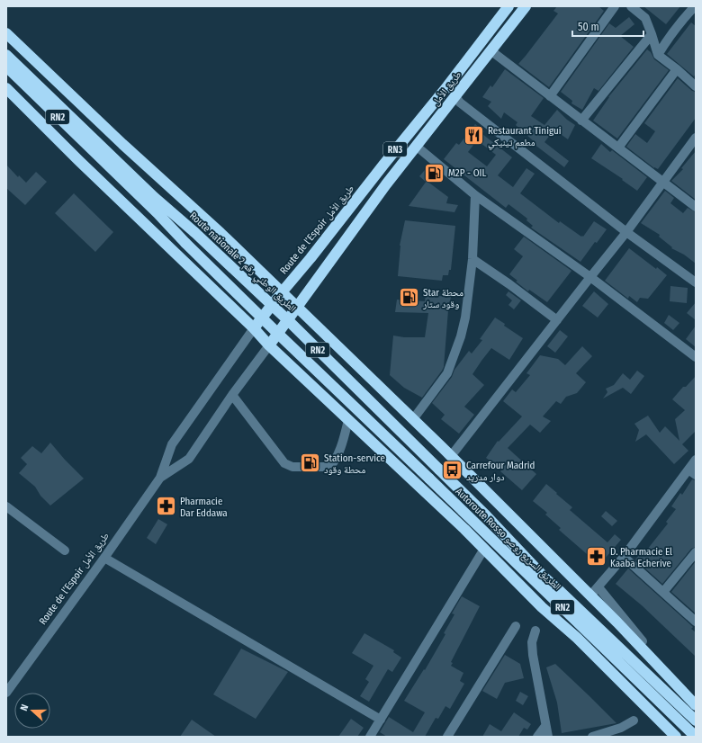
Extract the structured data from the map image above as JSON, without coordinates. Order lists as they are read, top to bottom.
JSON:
{
  "streets": {
    "highway": [
      "طريق الأمل",
      "RN2",
      "RN3",
      "Route de l’Espoir طريق الأمل",
      "Route nationale الطريق الوطني رقم 2",
      "Autoroute Rosso الطريق السريع روصو"
    ]
  },
  "crossings": [
    ["طريق الأمل", "Route de l’Espoir طريق الأمل"],
    ["RN2", "Route nationale الطريق الوطني رقم 2"],
    ["RN2", "Autoroute Rosso الطريق السريع روصو"],
    ["Route nationale الطريق الوطني رقم 2", "Autoroute Rosso الطريق السريع روصو"]
  ],
  "places": {
    "restaurant": ["Restaurant Tinigui مطعم تينيكي"],
    "fuel station": ["M2P - OIL", "Star محطة وقود ستار", "Station-service محطة وقود"],
    "bus stop": ["Carrefour Madrid دوار مدريد"],
    "pharmacy": ["Pharmacie Dar Eddawa", "D. Pharmacie El Kaaba Echerive"]
  },
  "scale_bar": "50 m",
  "north": "left"
}
